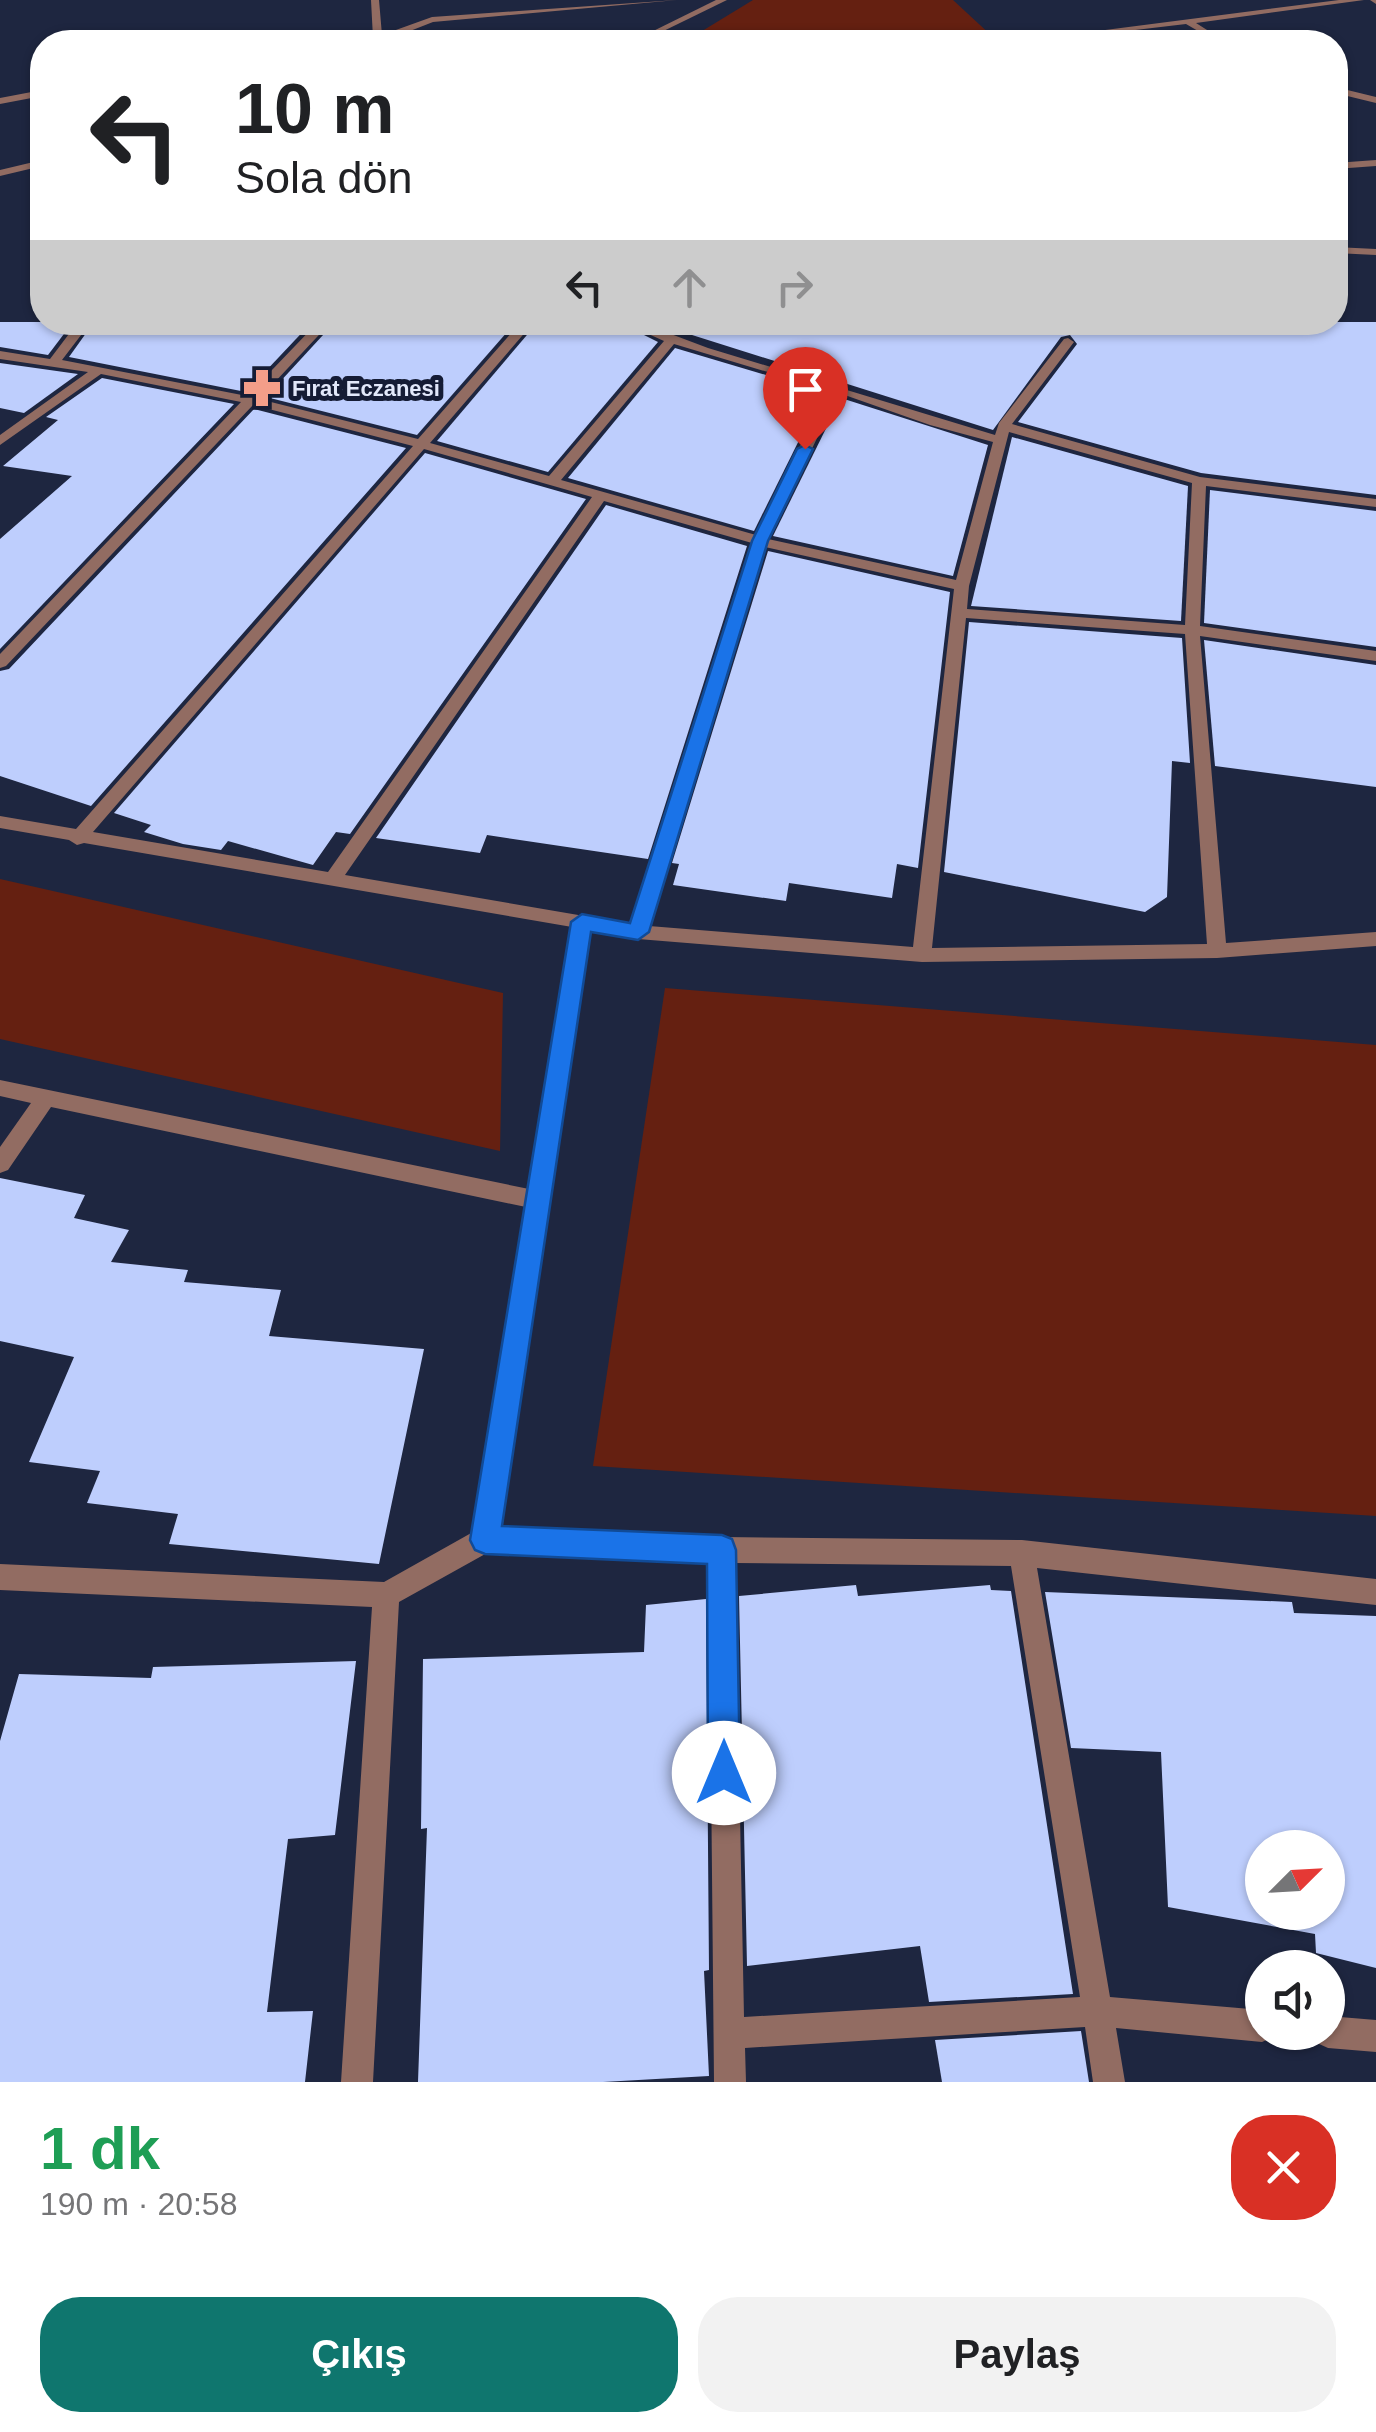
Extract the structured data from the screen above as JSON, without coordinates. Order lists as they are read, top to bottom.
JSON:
{
  "places": {
    "pharmacy": ["Fırat Eczanesi"]
  },
  "north": "top right",
  "page": {
    "turn": ["10 m", "Sola dön"],
    "heading": ["1 dk", "190 m · 20:58"],
    "buttons": ["Çıkış", "Paylaş"]
  }
}
